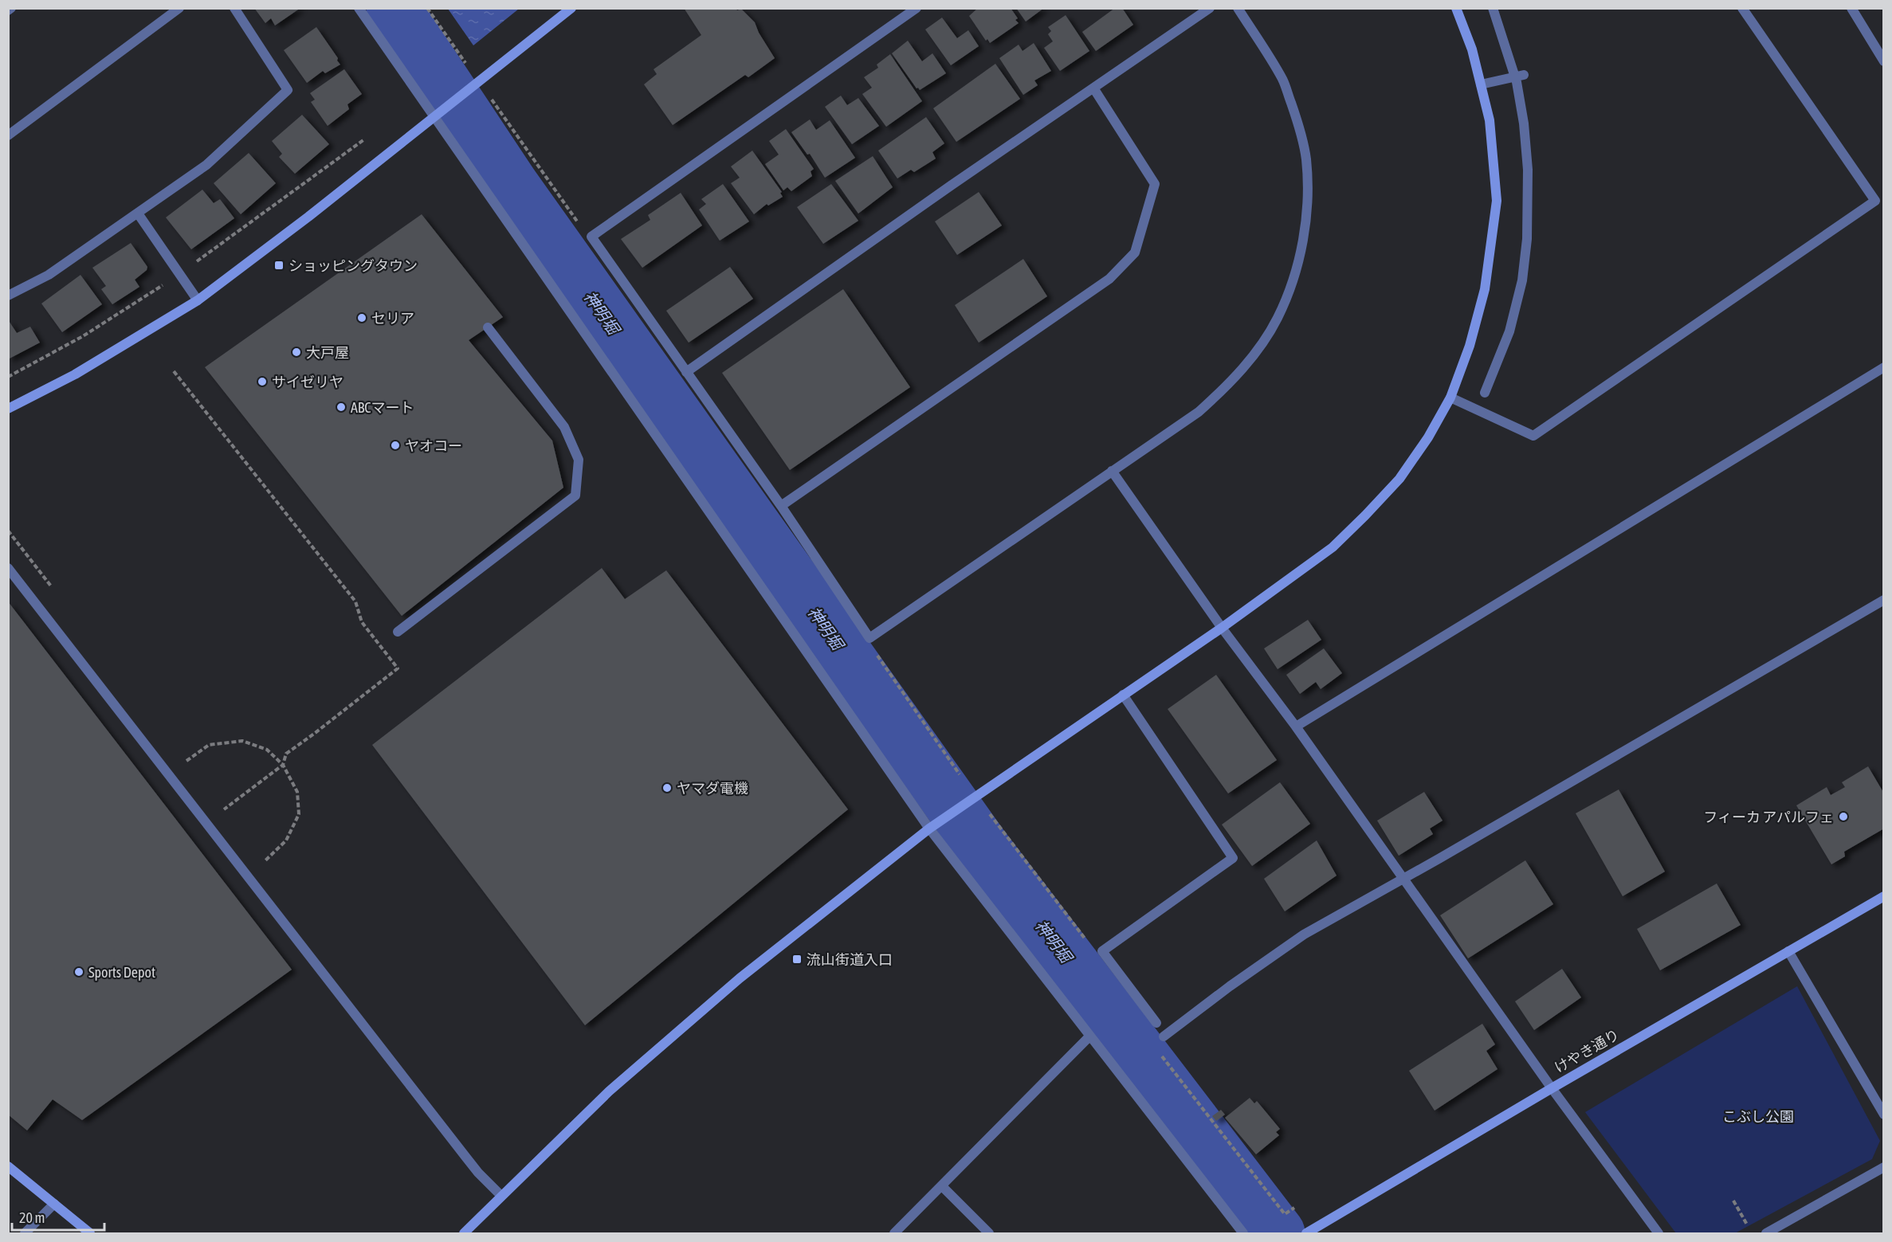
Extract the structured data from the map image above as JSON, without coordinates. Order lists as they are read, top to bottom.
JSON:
{
  "streets": {
    "street": ["けやき通り"]
  },
  "water": ["神明堀"],
  "parks": ["こぶし公園"],
  "places": {
    "transit": ["ショッピングタウン", "流山街道入口"],
    "other": [
      "セリア",
      "大戸屋",
      "サイゼリヤ",
      "ABCマート",
      "ヤオコー",
      "ヤマダ電機",
      "フィーカ アパルフェ",
      "Sports Depot"
    ]
  },
  "scale_bar": "20 m"
}
